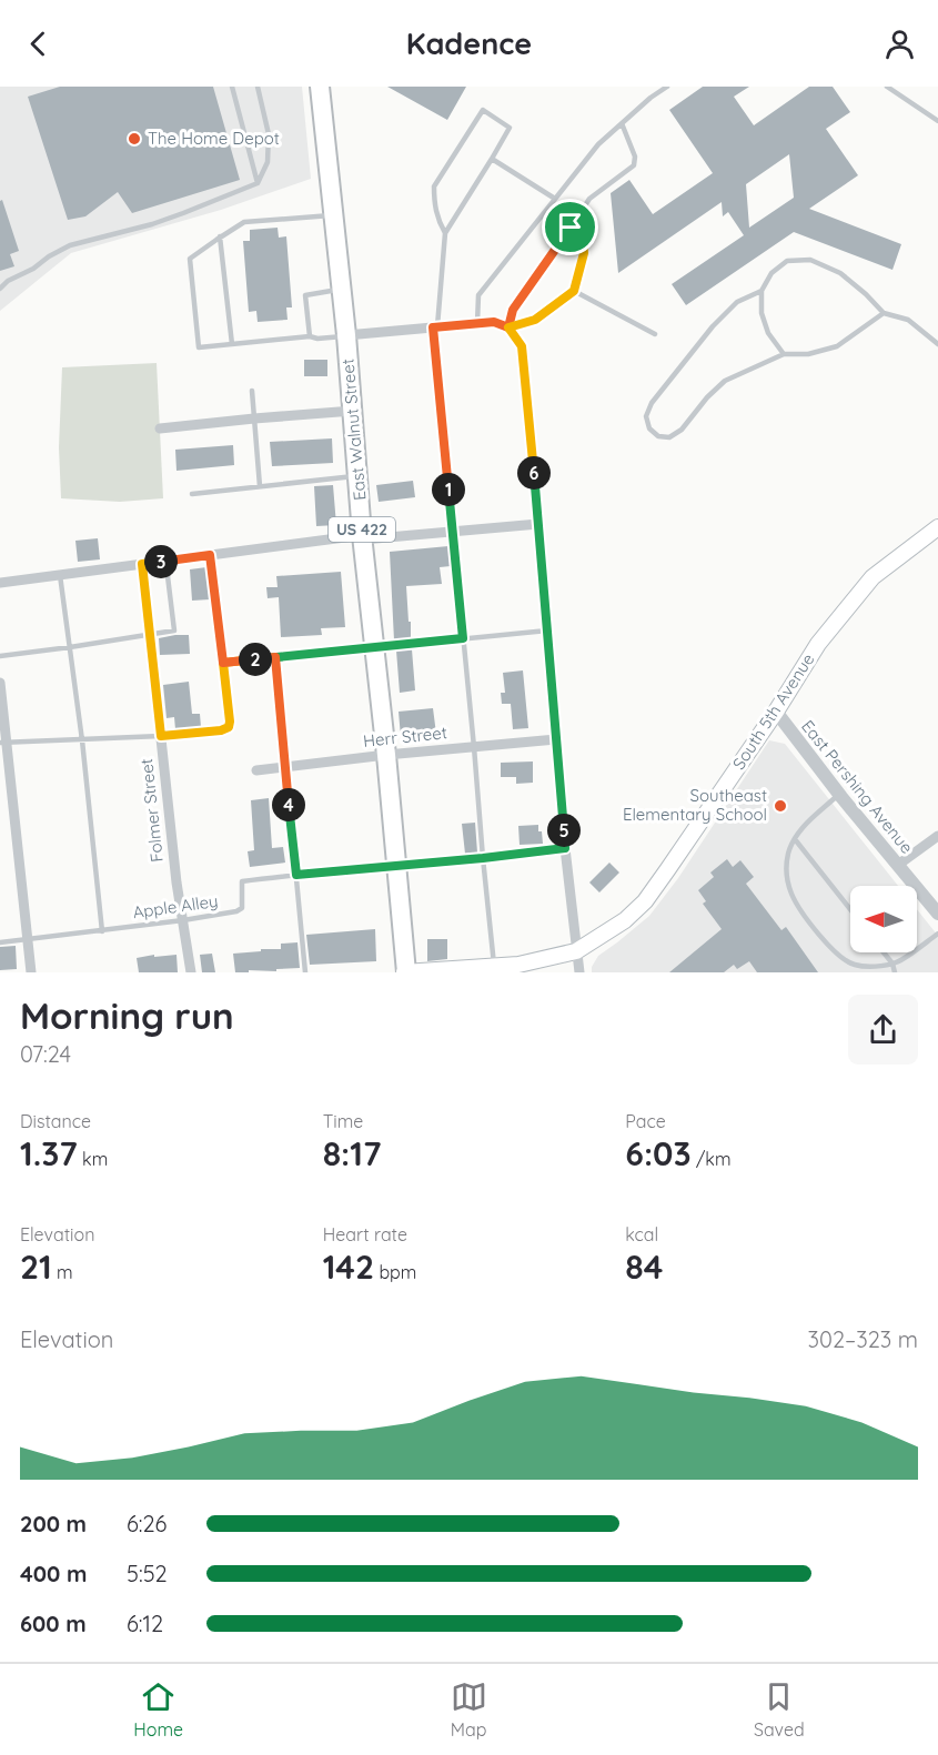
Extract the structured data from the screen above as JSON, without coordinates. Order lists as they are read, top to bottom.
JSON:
{
  "streets": {
    "highway": ["East Walnut Street", "US 422"],
    "main road": ["South 5th Avenue"],
    "street": ["Herr Street", "East Pershing Avenue", "Folmer Street"],
    "lane": ["Apple Alley"]
  },
  "crossings": [
    ["East Walnut Street", "South 5th Avenue"],
    ["East Walnut Street", "Herr Street"],
    ["East Walnut Street", "Apple Alley"],
    ["South 5th Avenue", "East Pershing Avenue"],
    ["Folmer Street", "Apple Alley"]
  ],
  "places": ["The Home Depot", "Southeast Elementary School"],
  "north": "left",
  "page": {
    "header": "Kadence",
    "pins": [
      "6",
      "1",
      "3",
      "2",
      "4",
      "5"
    ],
    "heading": ["Morning run", "07:24"],
    "stats": [
      ["Distance", "1.37 km"],
      ["Time", "8:17"],
      ["Pace", "6:03 /km"],
      ["Elevation", "21 m"],
      ["Heart rate", "142 bpm"],
      ["kcal", "84"]
    ],
    "chart": ["Elevation", "302–323 m"],
    "list": [
      {
        "name": "200 m",
        "note": "6:26"
      },
      {
        "name": "400 m",
        "note": "5:52"
      },
      {
        "name": "600 m",
        "note": "6:12"
      }
    ],
    "tabs": ["Home", "Map", "Saved"]
  }
}
